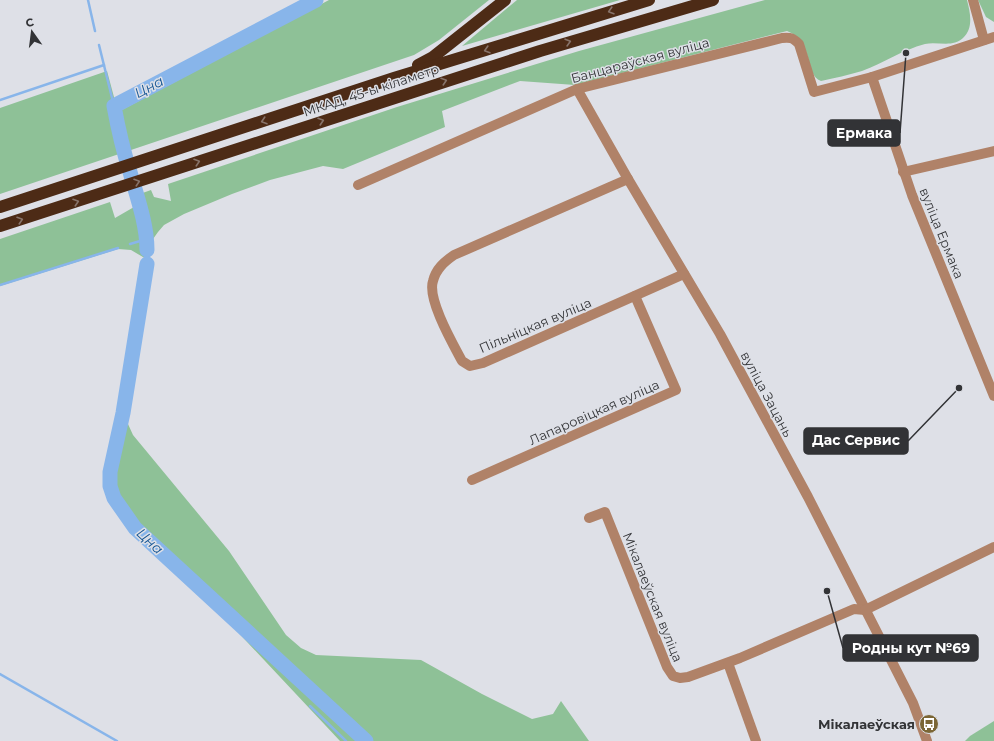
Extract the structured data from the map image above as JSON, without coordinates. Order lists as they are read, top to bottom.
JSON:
{
  "streets": {
    "highway": ["МКАД, 45-ы кіламетр"],
    "street": [
      "Банцараўская вуліца",
      "вуліца Ермака",
      "Пільніцкая вуліца",
      "вуліца Зацань",
      "Лапаровіцкая вуліца",
      "Мікалаеўская вуліца"
    ]
  },
  "crossings": [
    ["Банцараўская вуліца", "вуліца Ермака"],
    ["Банцараўская вуліца", "вуліца Зацань"],
    ["Пільніцкая вуліца", "вуліца Зацань"],
    ["Пільніцкая вуліца", "Лапаровіцкая вуліца"],
    ["вуліца Зацань", "Мікалаеўская вуліца"]
  ],
  "water": ["Цна"],
  "places": {
    "other": ["Ермака", "Дас Сервис", "Родны кут №69"],
    "bus stop": ["Мікалаеўская"]
  },
  "north": "top"
}
